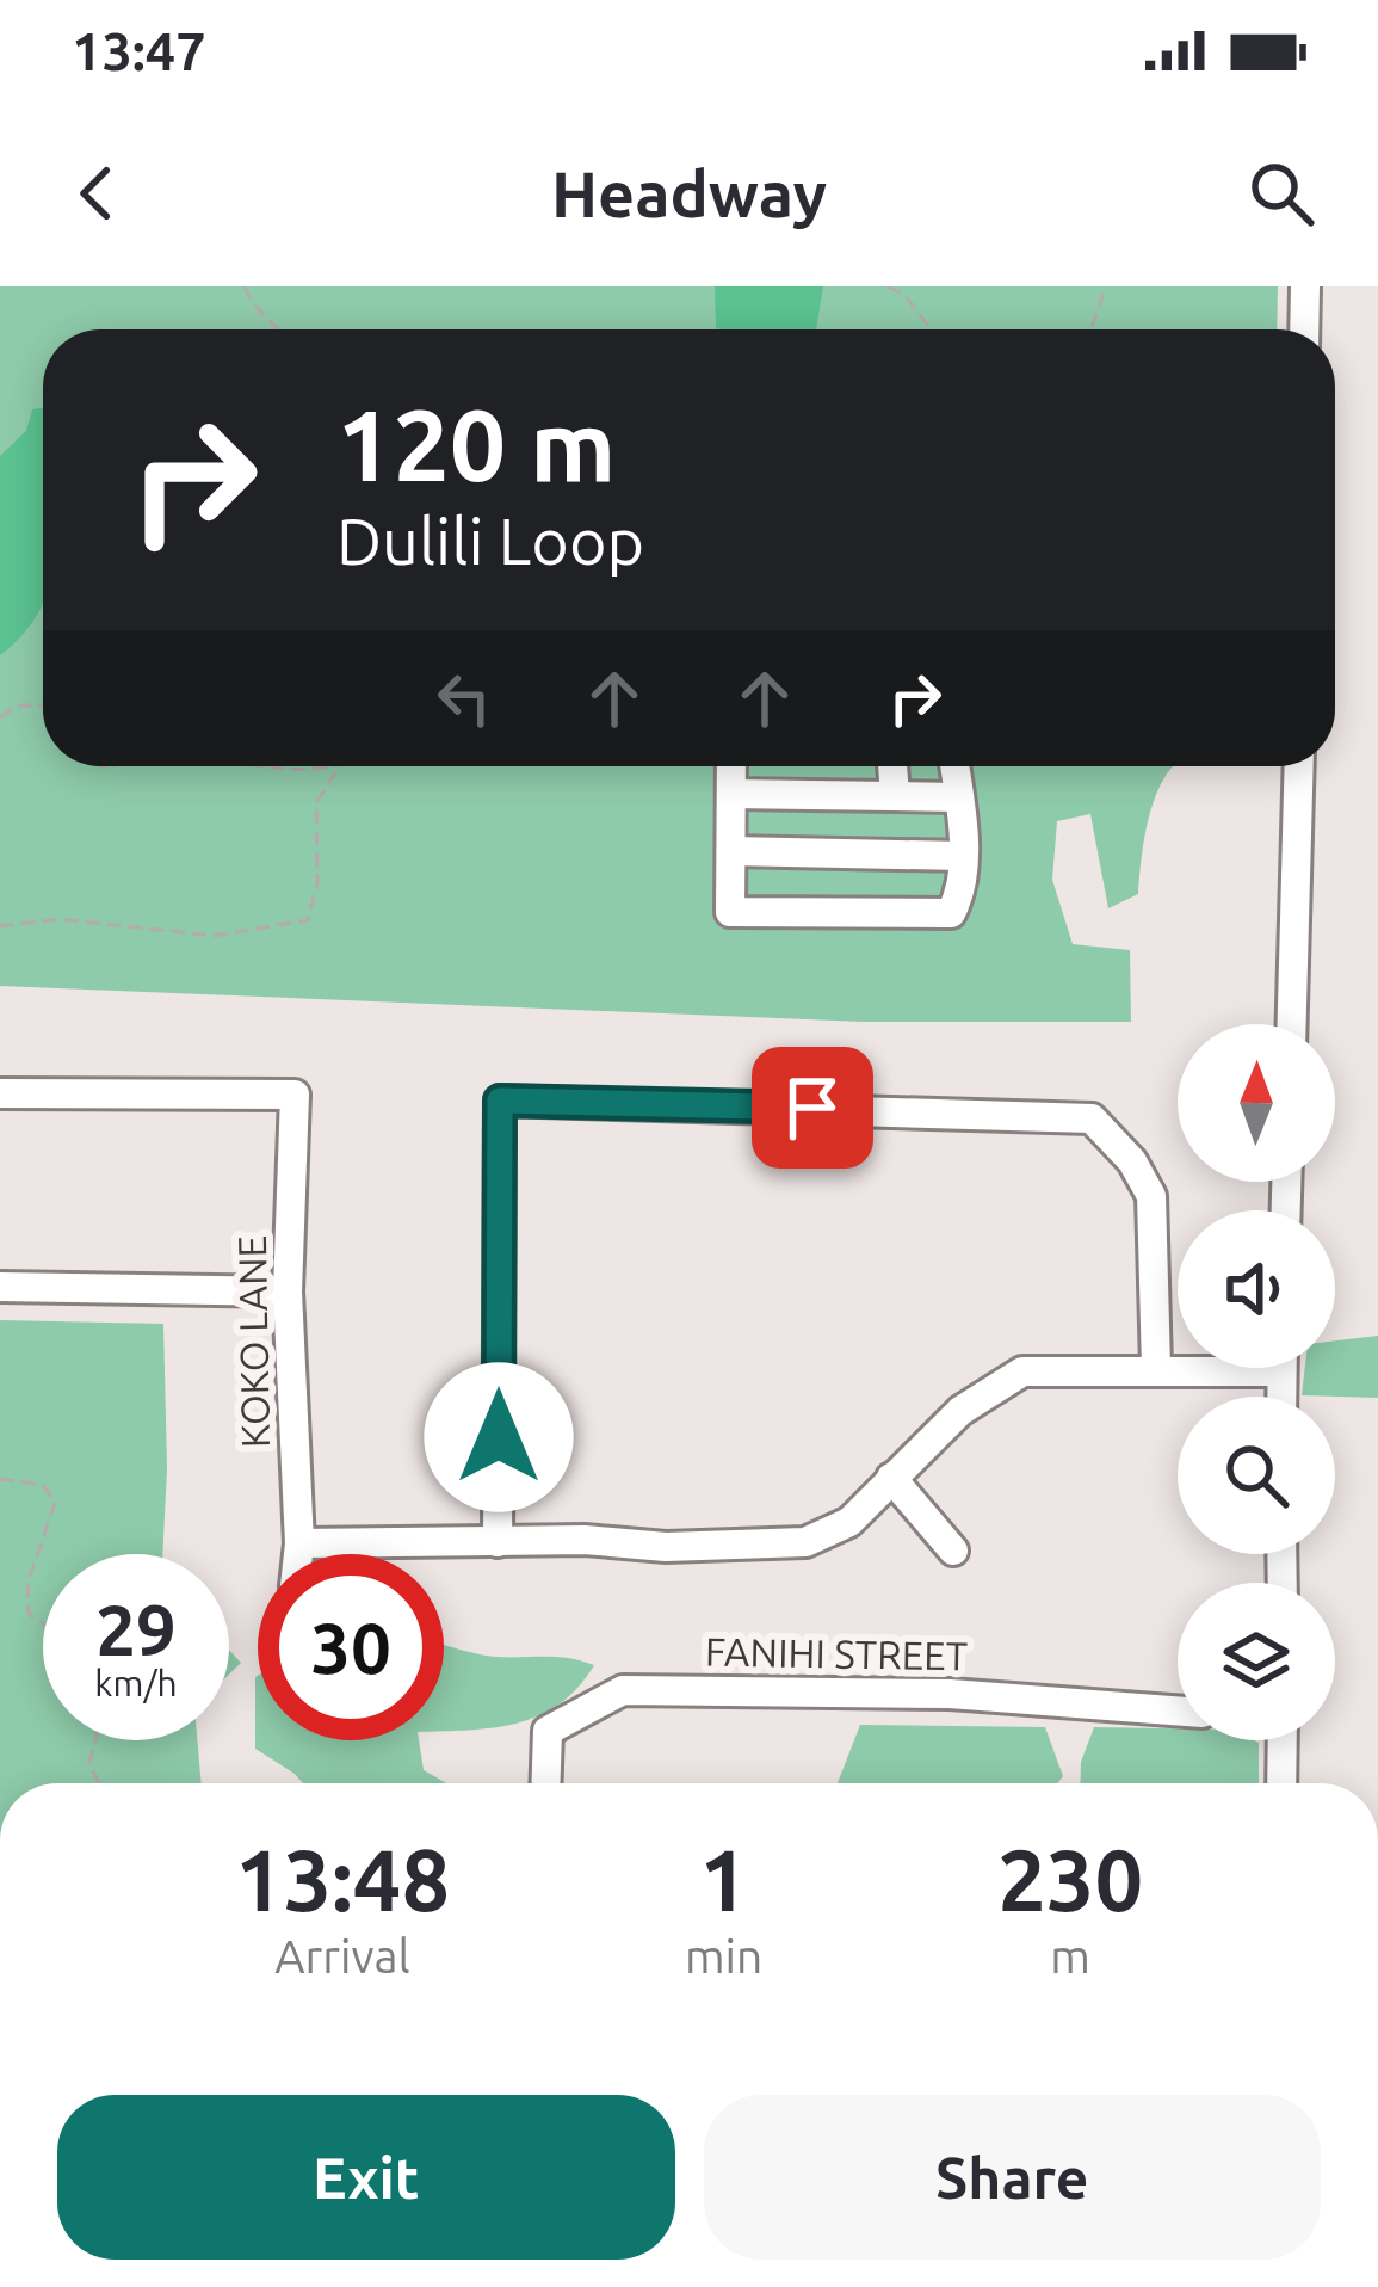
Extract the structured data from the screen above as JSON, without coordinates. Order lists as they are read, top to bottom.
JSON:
{
  "streets": {
    "street": ["KOKO LANE", "FANIHI STREET"]
  },
  "north": "top",
  "page": {
    "status": "13:47",
    "header": "Headway",
    "turn": ["120 m", "Dulili Loop"],
    "speed": "29 km/h",
    "limit": "30",
    "eta": [
      "13:48",
      "Arrival",
      "1",
      "min",
      "230",
      "m"
    ],
    "buttons": ["Exit", "Share"]
  }
}
